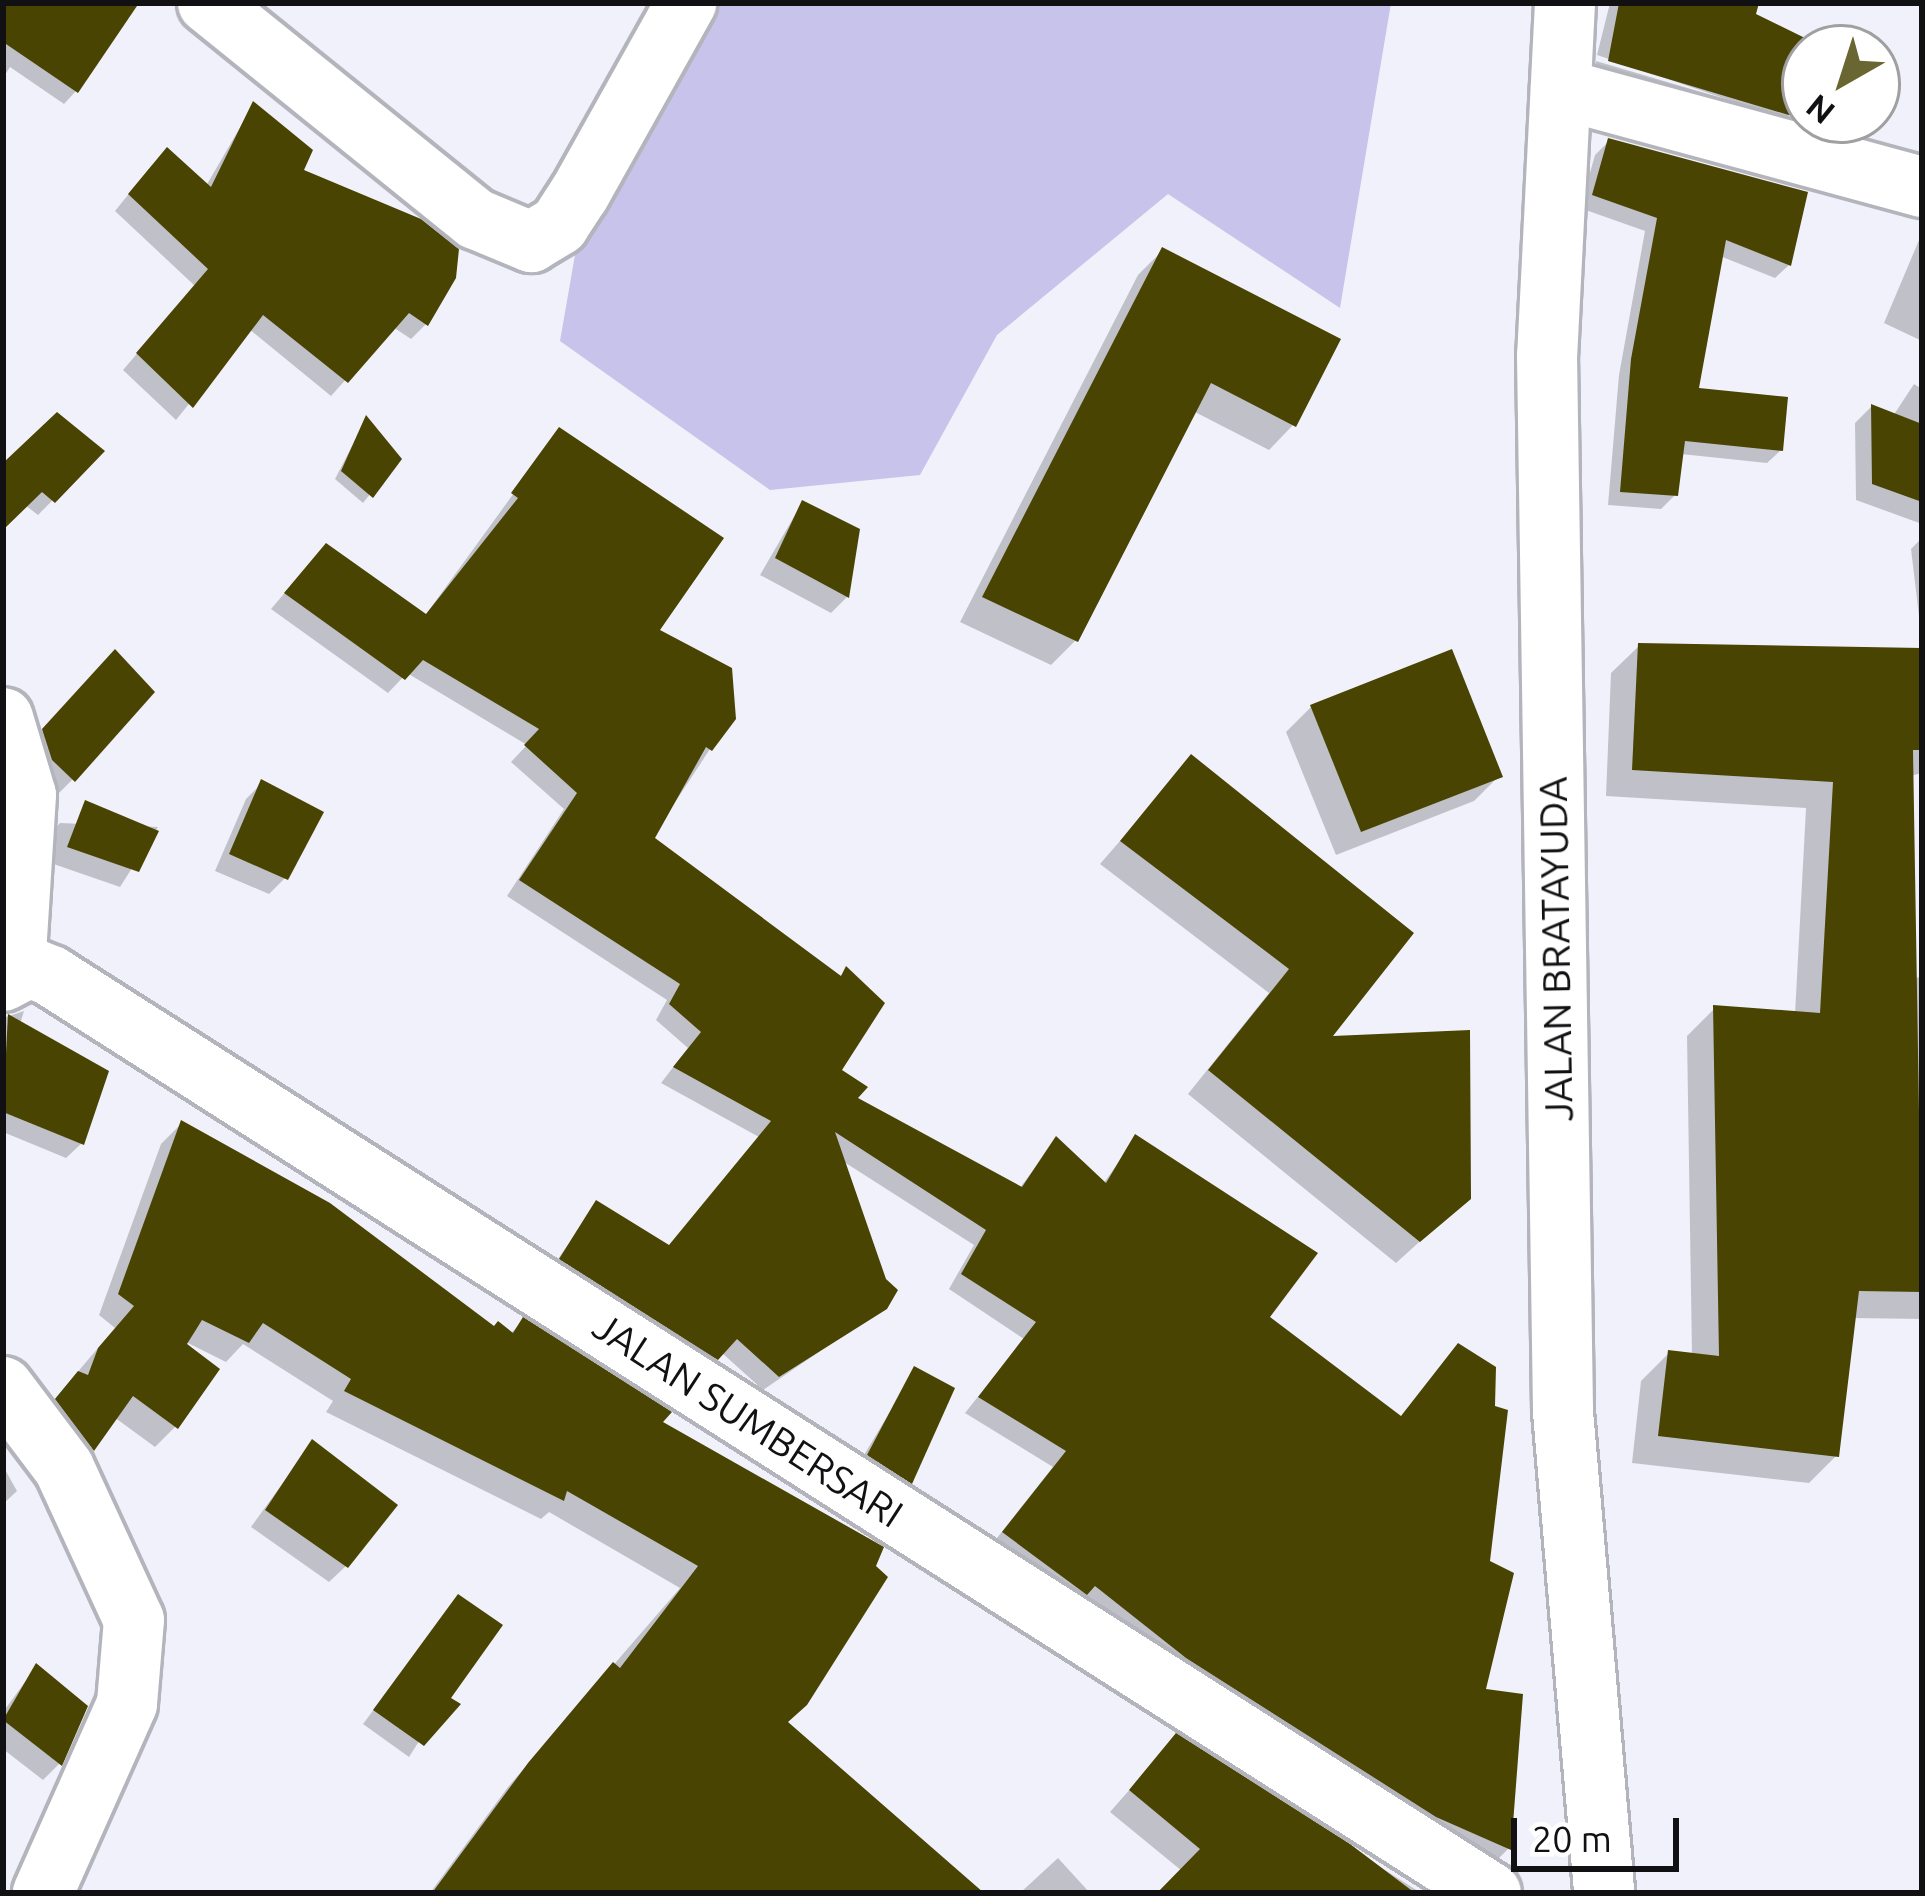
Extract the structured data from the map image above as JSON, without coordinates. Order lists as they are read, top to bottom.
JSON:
{
  "streets": {
    "street": ["JALAN BRATAYUDA", "JALAN SUMBERSARI"]
  },
  "scale_bar": "20 m",
  "north": "bottom left"
}
